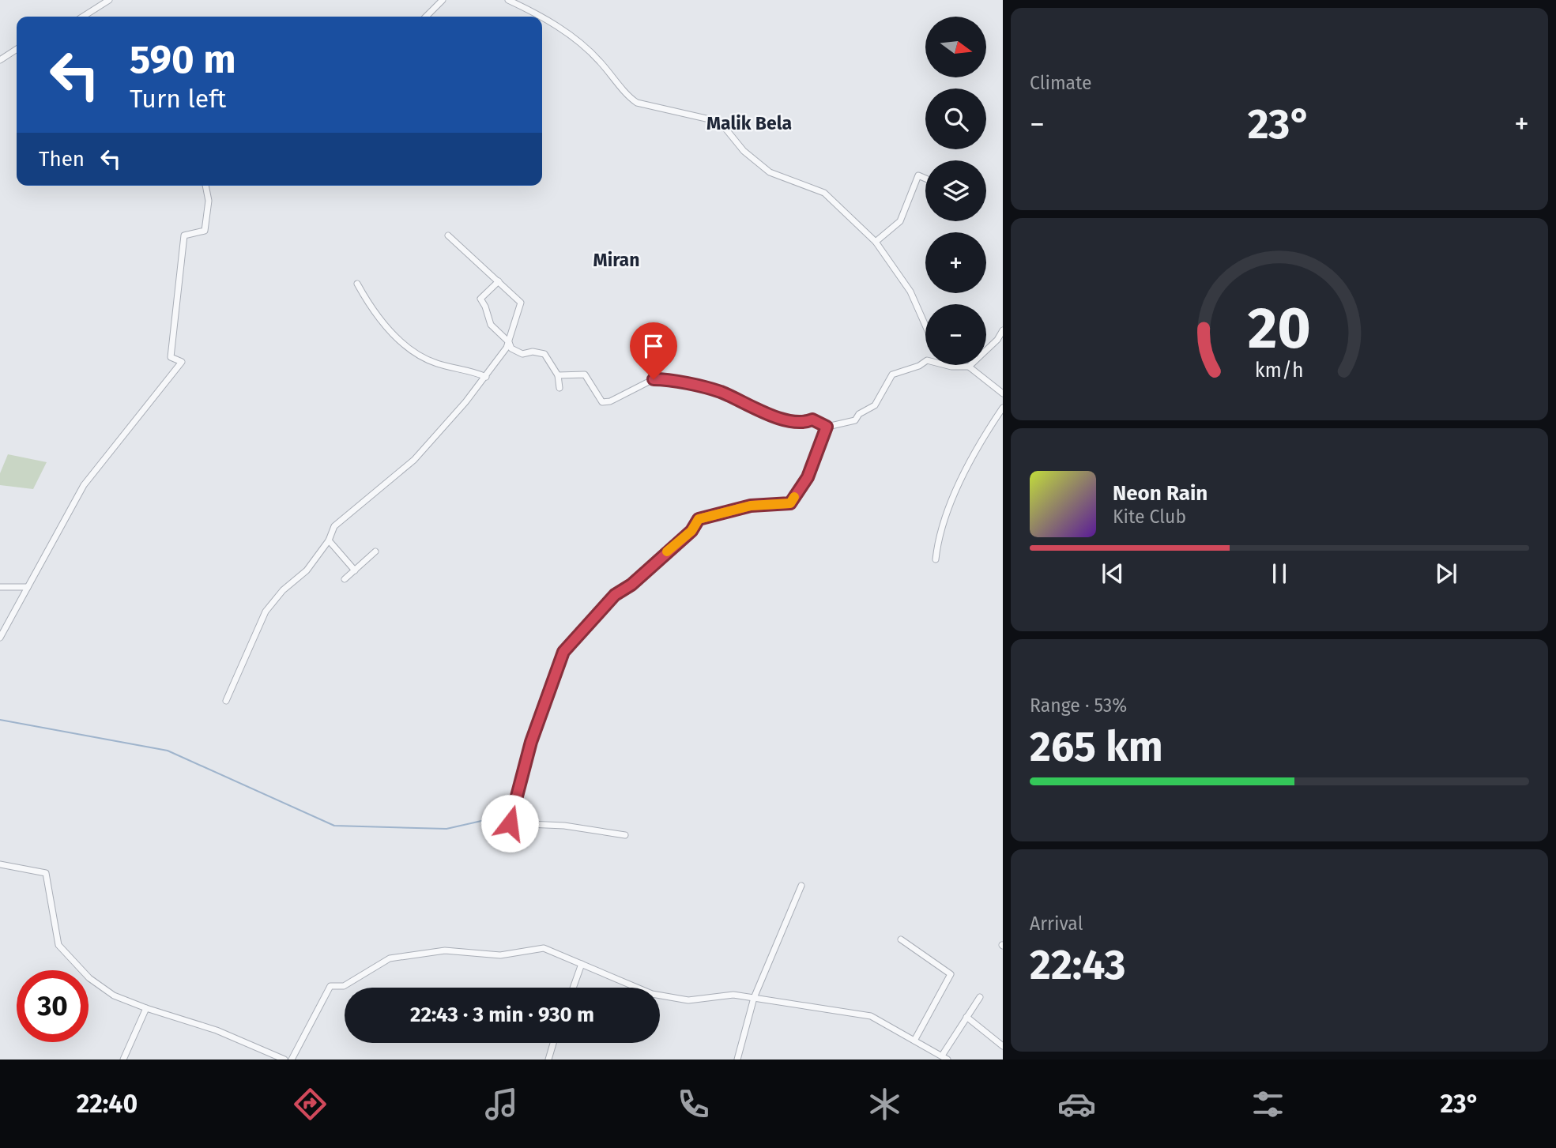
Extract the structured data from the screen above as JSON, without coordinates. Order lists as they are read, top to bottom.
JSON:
{
  "districts": ["Malik Bela", "Miran"],
  "north": "right",
  "page": {
    "tile": [
      "Climate",
      ["Range · 53%", "265 km"],
      ["Arrival", "22:43"]
    ],
    "map_buttons": ["+", "−"],
    "turn": ["590 m", "Turn left"],
    "heat": ["−", "23°", "+"],
    "then": "Then",
    "song": ["Neon Rain", "Kite Club"],
    "limit": "30",
    "trip": "22:43 · 3 min · 930 m",
    "tabs": ["22:40", "23°"],
    "gauge": ["20", "km/h"]
  }
}
